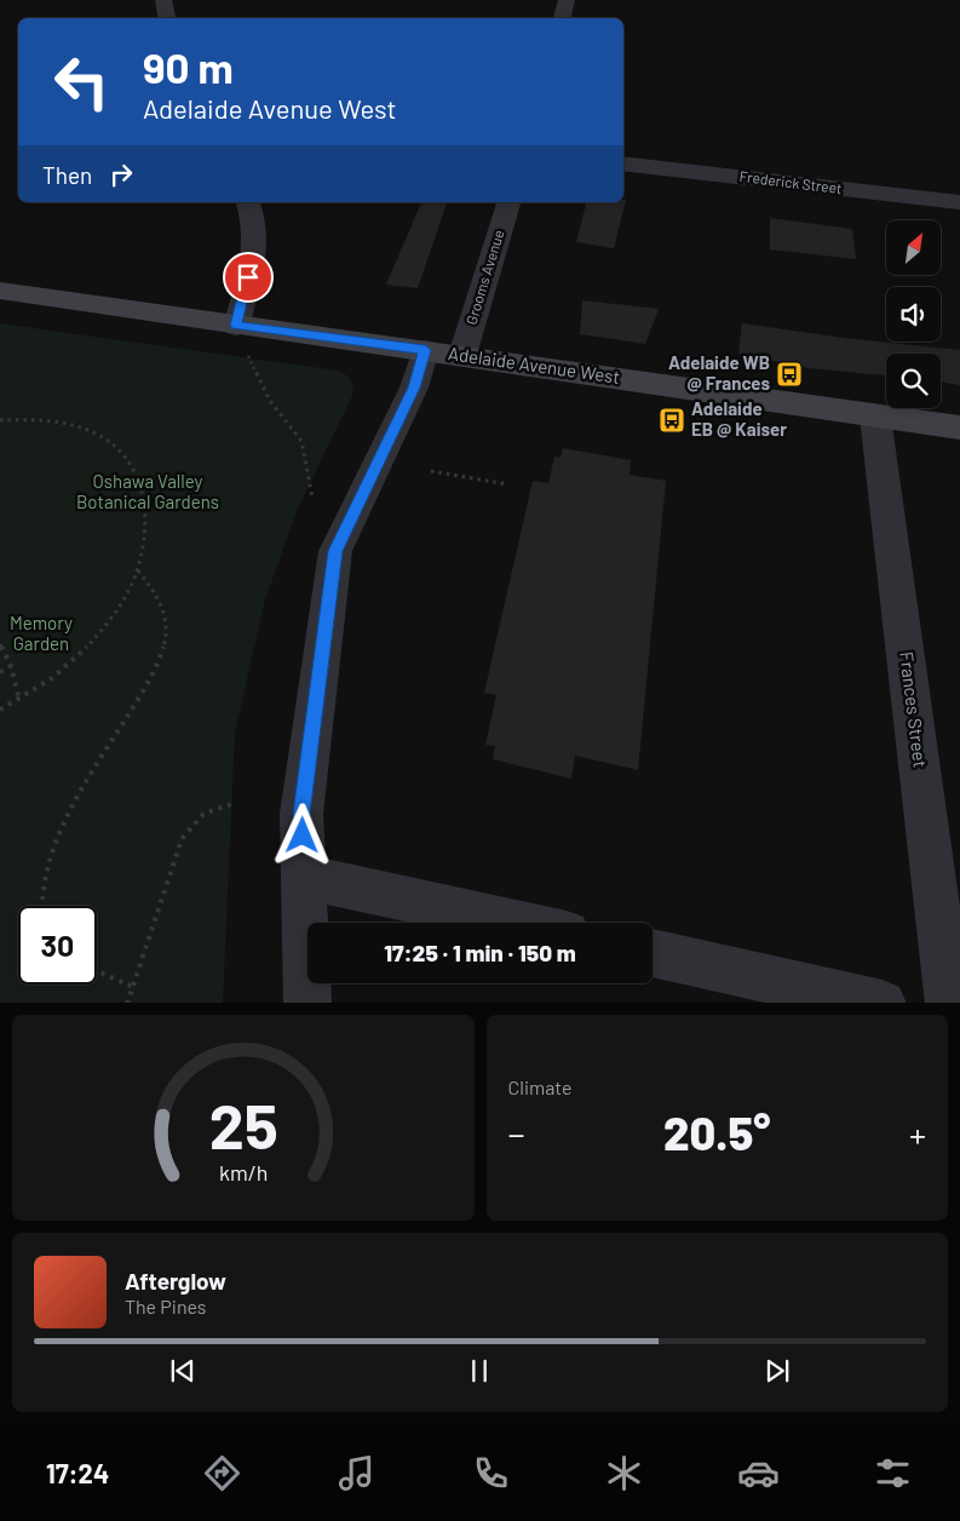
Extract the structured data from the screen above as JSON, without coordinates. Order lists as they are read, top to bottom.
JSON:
{
  "streets": {
    "main road": ["Adelaide Avenue West"],
    "street": ["Frederick Street", "Grooms Avenue", "Frances Street"]
  },
  "crossings": [
    ["Grooms Avenue", "Adelaide Avenue West"],
    ["Adelaide Avenue West", "Frances Street"]
  ],
  "parks": ["Oshawa Valley Botanical Gardens", "Memory Garden"],
  "places": {
    "bus stop": ["Adelaide WB @ Frances", "Adelaide EB @ Kaiser"]
  },
  "north": "top right",
  "page": {
    "turn": ["90 m", "Adelaide Avenue West"],
    "then": "Then",
    "limit": "30",
    "trip": "17:25 · 1 min · 150 m",
    "tile": "Climate",
    "heat": ["−", "20.5°", "+"],
    "song": ["Afterglow", "The Pines"],
    "tabs": "17:24",
    "gauge": ["25", "km/h"]
  }
}
